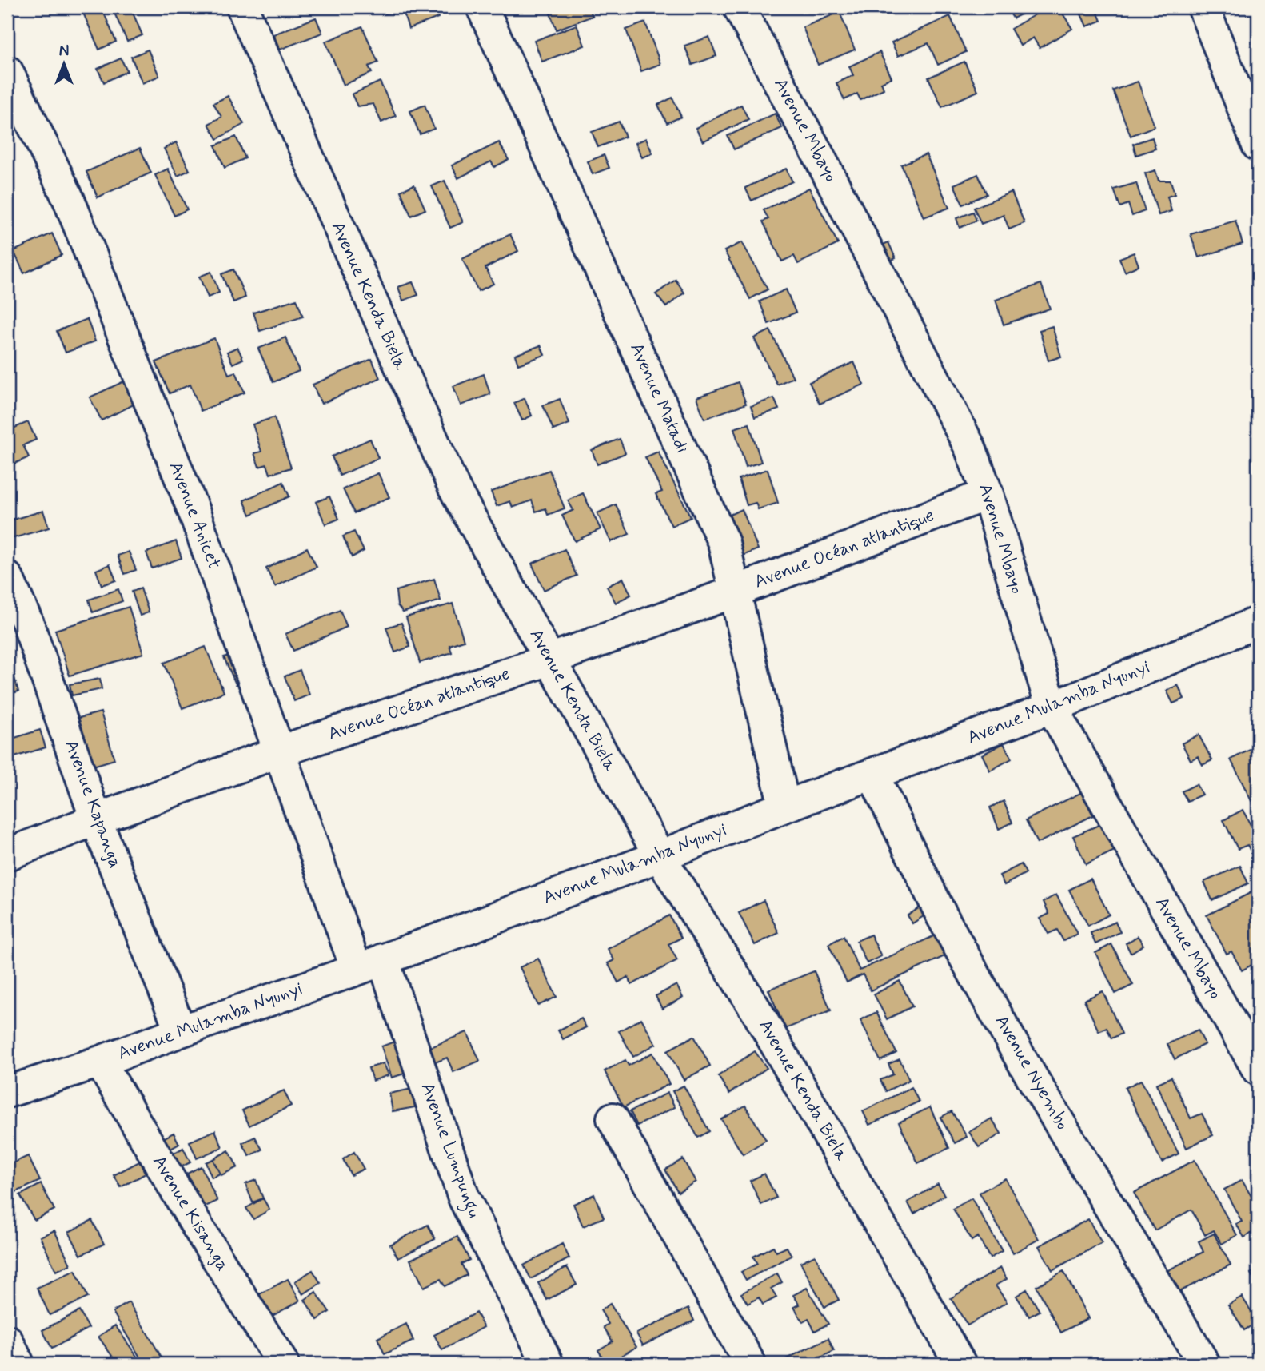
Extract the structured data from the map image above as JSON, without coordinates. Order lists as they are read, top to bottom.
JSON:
{
  "streets": {
    "street": [
      "Avenue Mbayo",
      "Avenue Kenda Biela",
      "Avenue Matadi",
      "Avenue Anicet",
      "Avenue Océan atlantique",
      "Avenue Mulamba Nyunyi",
      "Avenue Kapanga",
      "Avenue Nyembo",
      "Avenue Lumpungu",
      "Avenue Kisanga"
    ]
  },
  "crossings": [
    ["Avenue Mbayo", "Avenue Océan atlantique"],
    ["Avenue Mbayo", "Avenue Mulamba Nyunyi"],
    ["Avenue Kenda Biela", "Avenue Océan atlantique"],
    ["Avenue Kenda Biela", "Avenue Mulamba Nyunyi"],
    ["Avenue Matadi", "Avenue Océan atlantique"],
    ["Avenue Matadi", "Avenue Mulamba Nyunyi"],
    ["Avenue Anicet", "Avenue Océan atlantique"],
    ["Avenue Anicet", "Avenue Mulamba Nyunyi"],
    ["Avenue Anicet", "Avenue Lumpungu"],
    ["Avenue Océan atlantique", "Avenue Kapanga"],
    ["Avenue Mulamba Nyunyi", "Avenue Kapanga"],
    ["Avenue Mulamba Nyunyi", "Avenue Nyembo"],
    ["Avenue Mulamba Nyunyi", "Avenue Lumpungu"],
    ["Avenue Mulamba Nyunyi", "Avenue Kisanga"]
  ],
  "north": "top"
}
